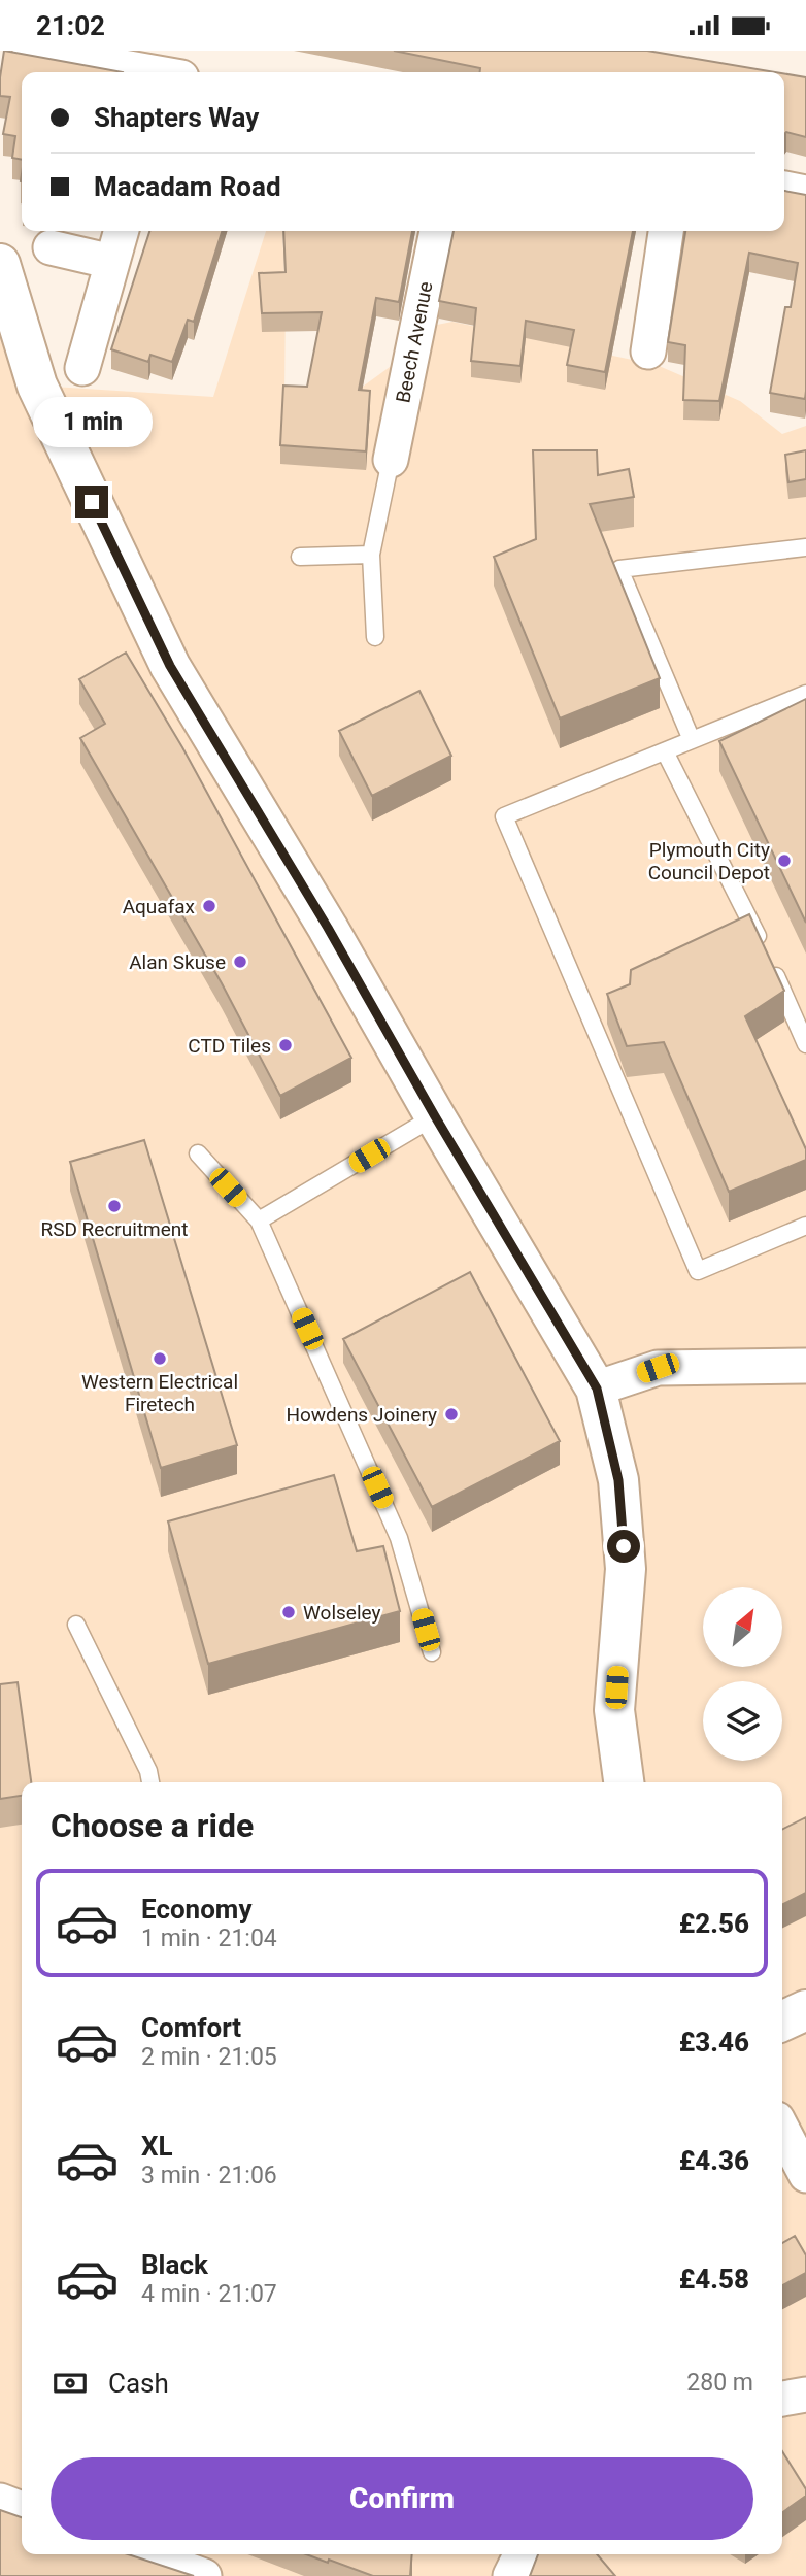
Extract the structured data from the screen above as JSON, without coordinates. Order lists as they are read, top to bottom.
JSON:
{
  "streets": {
    "street": ["Beech Avenue"]
  },
  "places": [
    "Plymouth City Council Depot",
    "Aquafax",
    "Alan Skuse",
    "CTD Tiles",
    "RSD Recruitment",
    "Western Electrical Firetech",
    "Howdens Joinery",
    "Wolseley"
  ],
  "north": "top right",
  "page": {
    "status": "21:02",
    "banner": ["Shapters Way", "Macadam Road"],
    "bubble": "1 min",
    "heading": "Choose a ride",
    "list": [
      {
        "name": "Economy",
        "note": "1 min · 21:04",
        "value": "£2.56"
      },
      {
        "name": "Comfort",
        "note": "2 min · 21:05",
        "value": "£3.46"
      },
      {
        "name": "XL",
        "note": "3 min · 21:06",
        "value": "£4.36"
      },
      {
        "name": "Black",
        "note": "4 min · 21:07",
        "value": "£4.58"
      }
    ],
    "pay": ["Cash", "280 m"],
    "buttons": "Confirm"
  }
}
